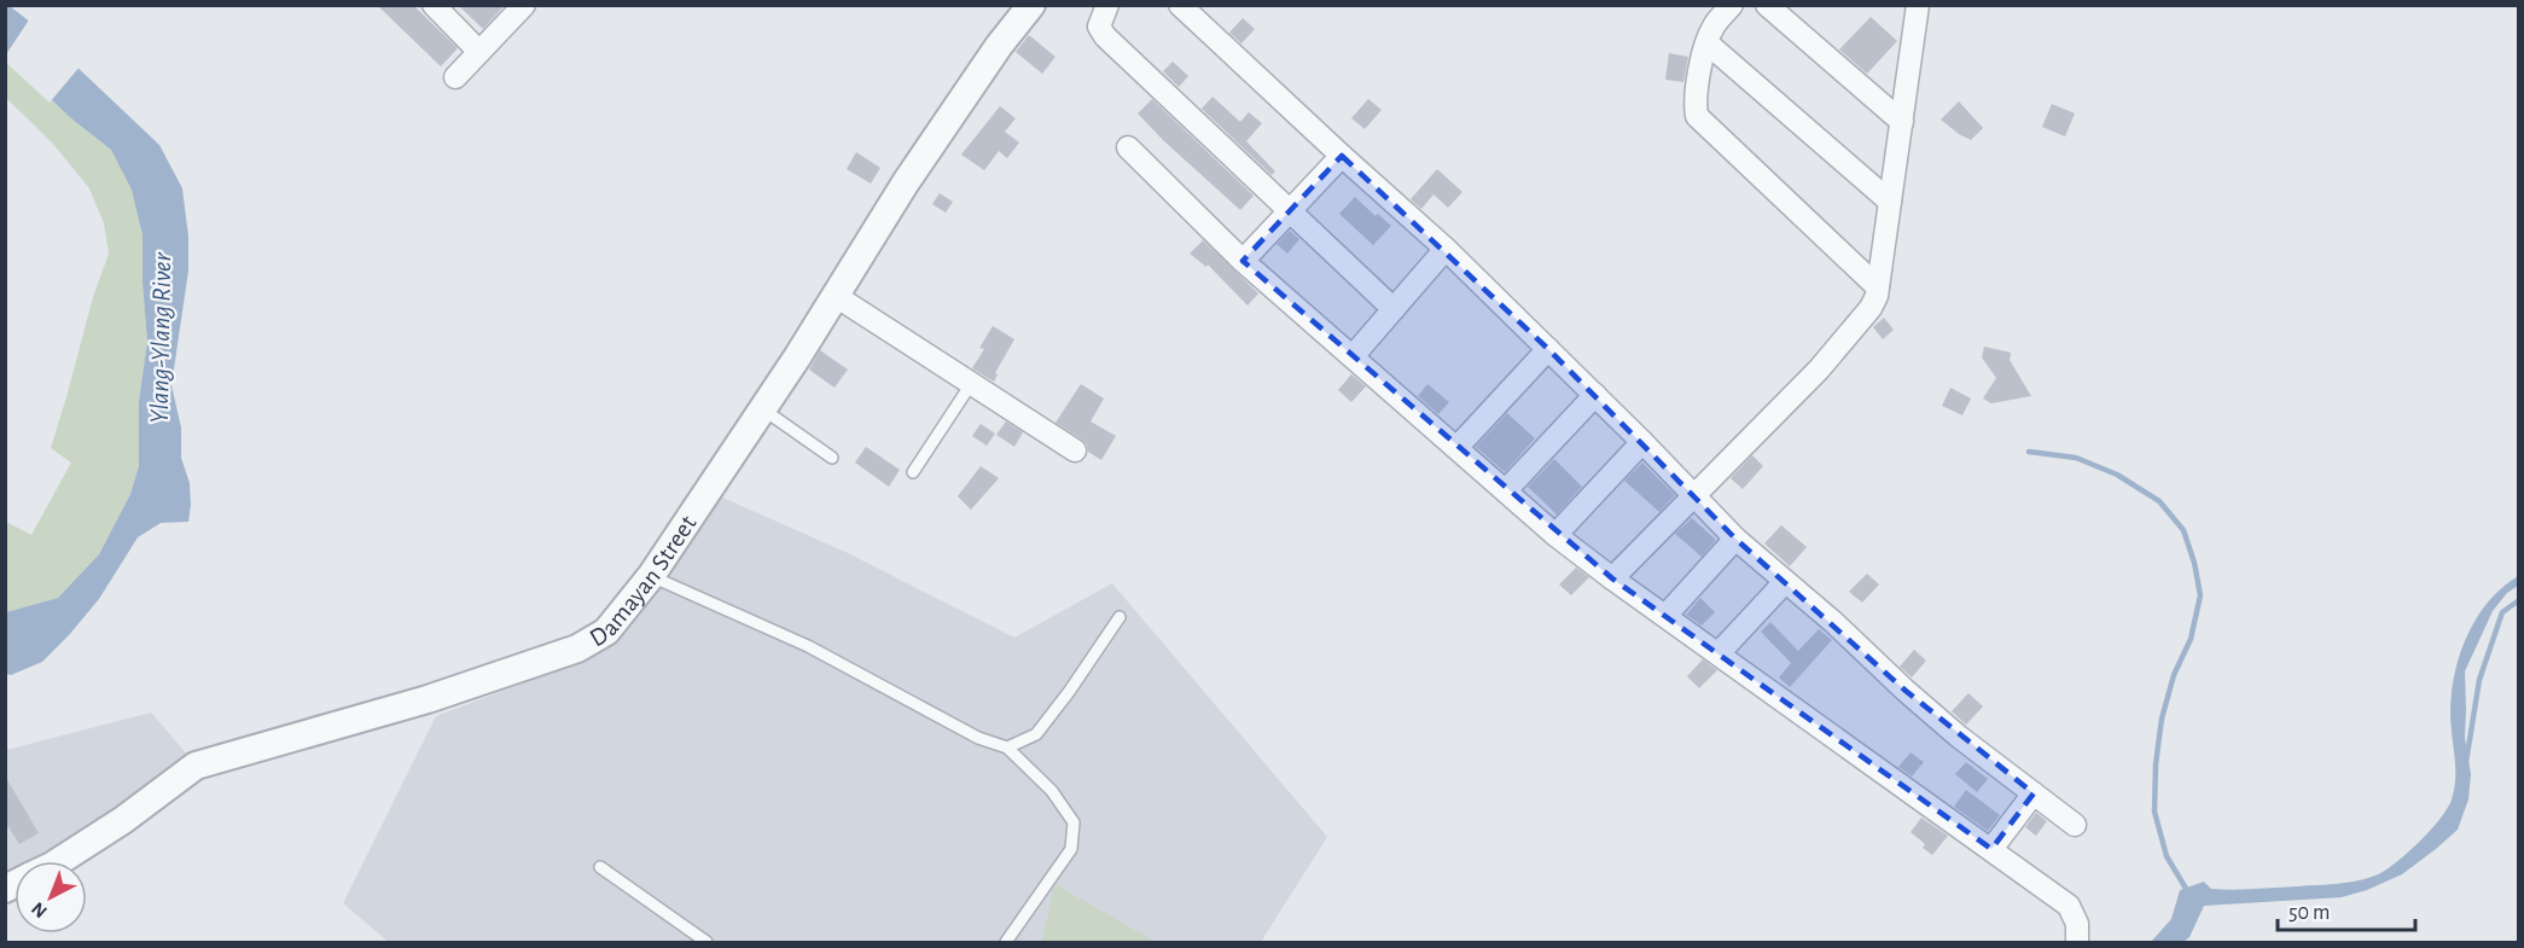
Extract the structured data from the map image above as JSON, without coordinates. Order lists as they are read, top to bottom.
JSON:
{
  "streets": {
    "street": ["Damayan Street"]
  },
  "water": ["Ylang-Ylang River"],
  "scale_bar": "50 m",
  "north": "bottom left"
}
